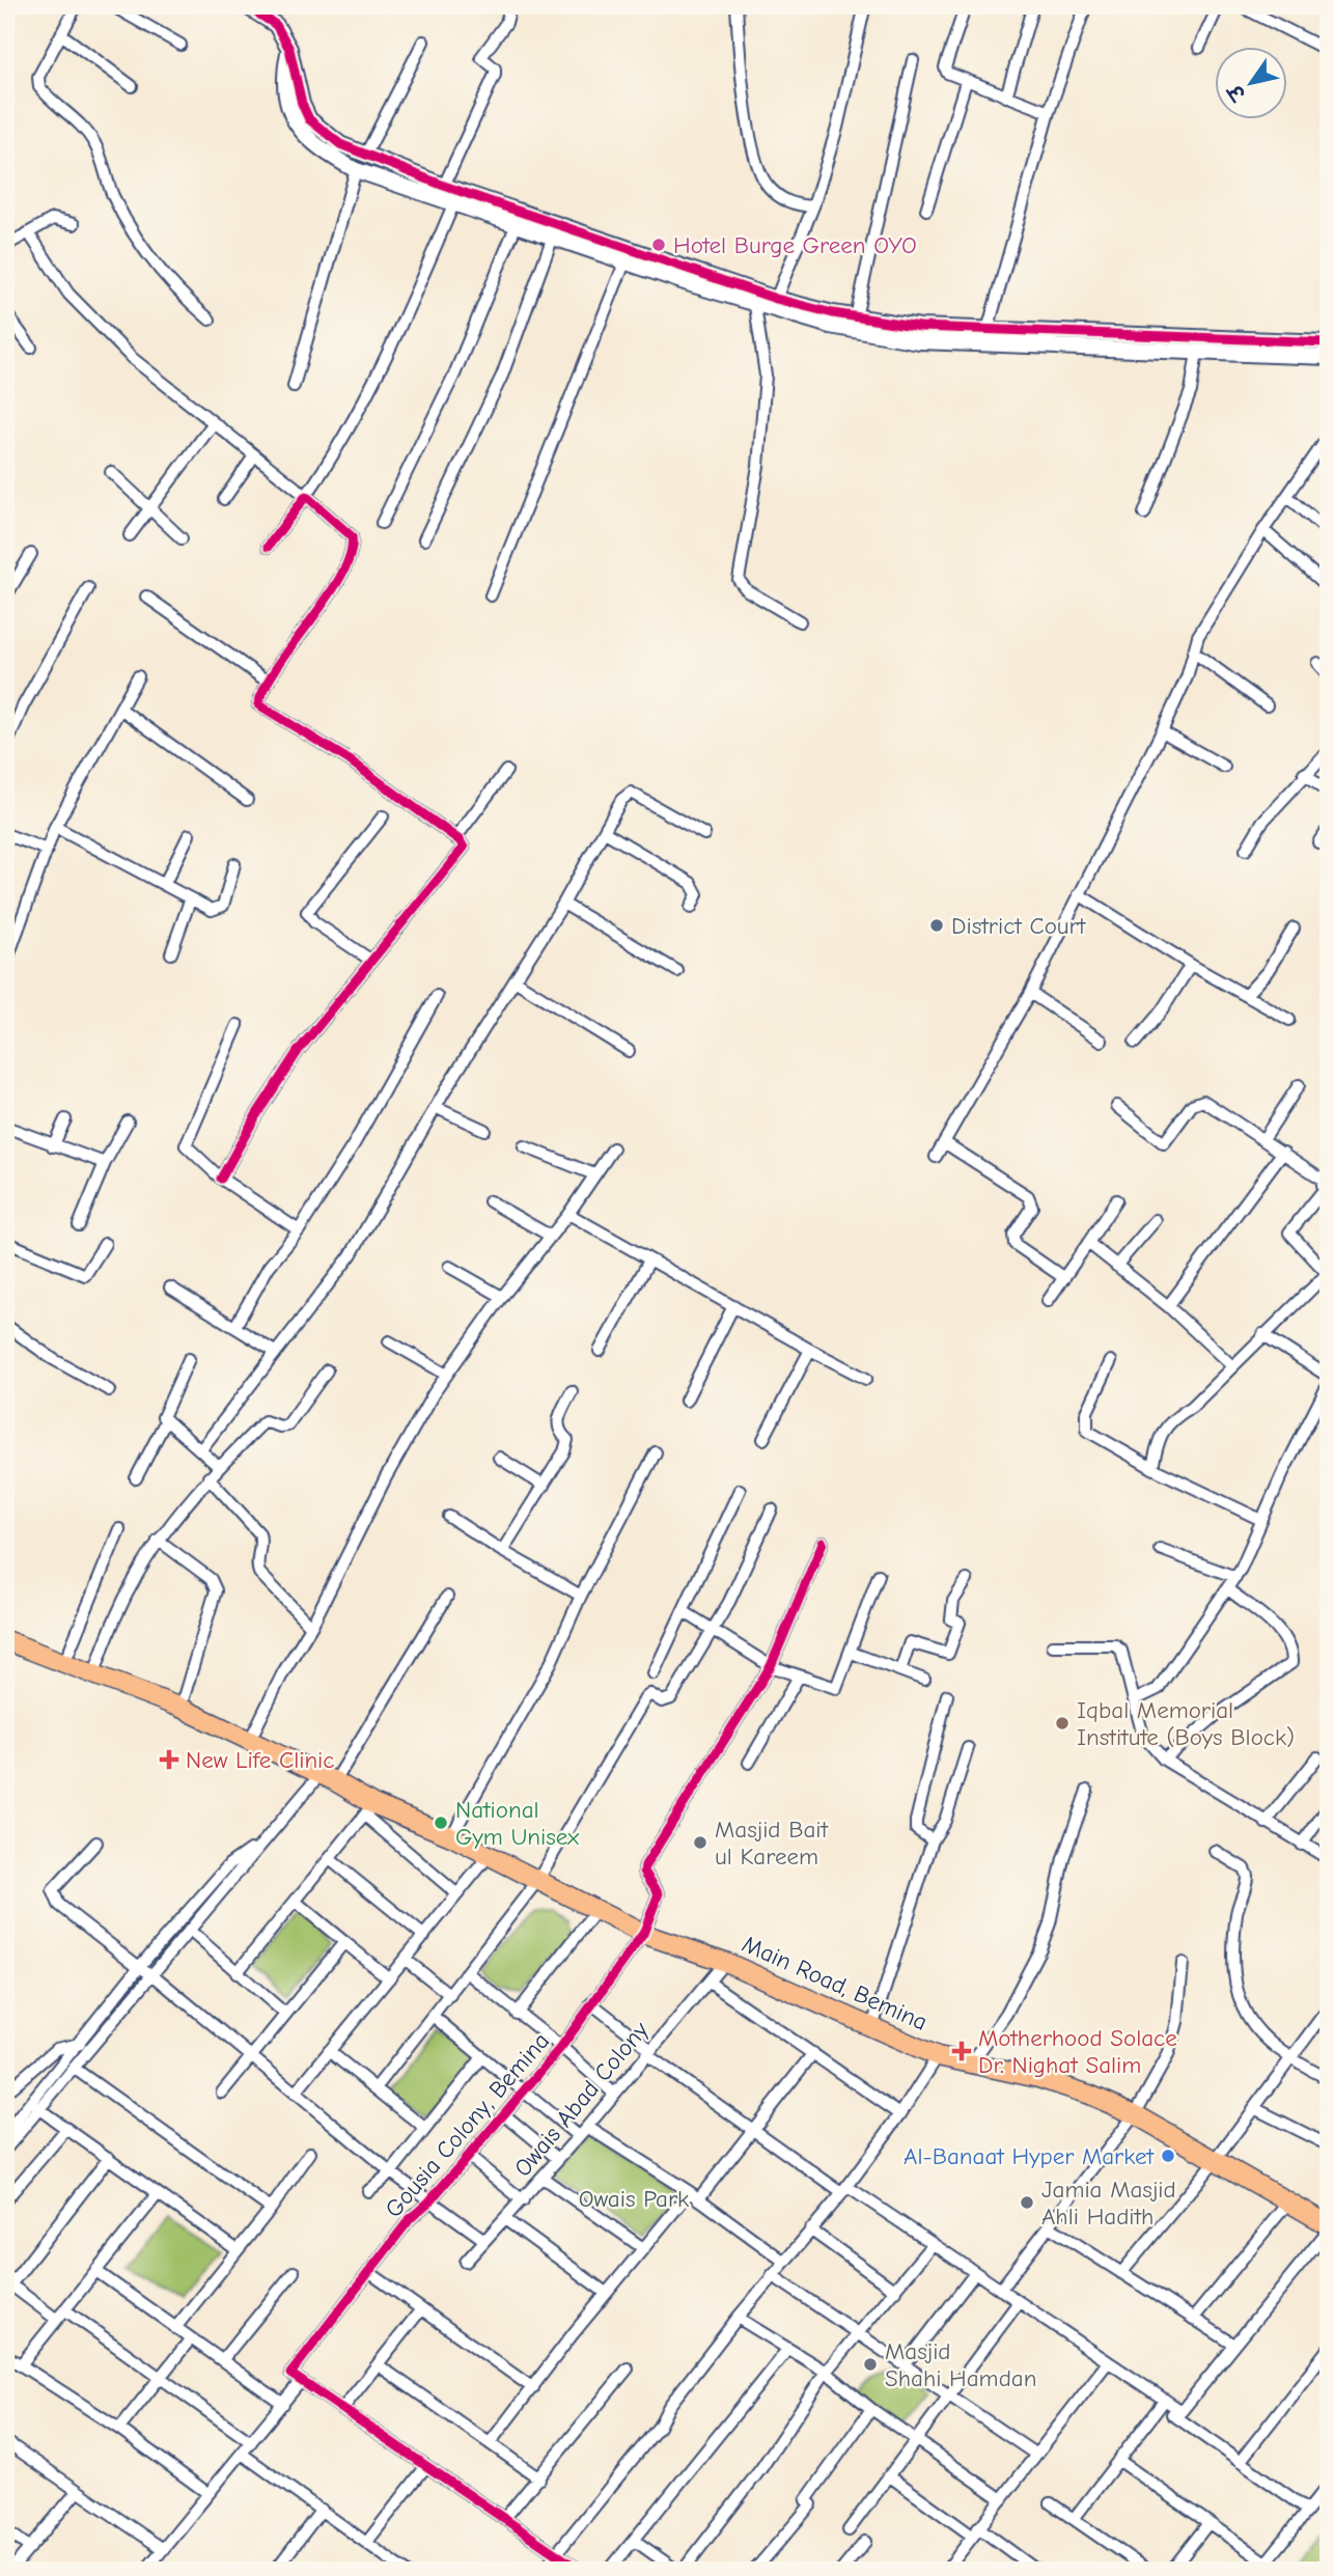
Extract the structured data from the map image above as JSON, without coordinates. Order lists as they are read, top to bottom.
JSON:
{
  "streets": {
    "main road": ["Main Road, Bemina"],
    "street": ["Owais Abad Colony", "Gousia Colony, Bemina"]
  },
  "crossings": [
    ["Main Road, Bemina", "Owais Abad Colony"],
    ["Main Road, Bemina", "Gousia Colony, Bemina"]
  ],
  "parks": ["Owais Park"],
  "places": {
    "other": [
      "Hotel Burge Green OYO",
      "District Court",
      "Iqbal Memorial Institute (Boys Block)",
      "National Gym Unisex",
      "Masjid Bait ul Kareem",
      "Al-Banaat Hyper Market",
      "Jamia Masjid Ahli Hadith",
      "Masjid Shahi Hamdan"
    ],
    "health": ["New Life Clinic", "Motherhood Solace Dr. Nighat Salim"]
  },
  "north": "bottom left"
}
